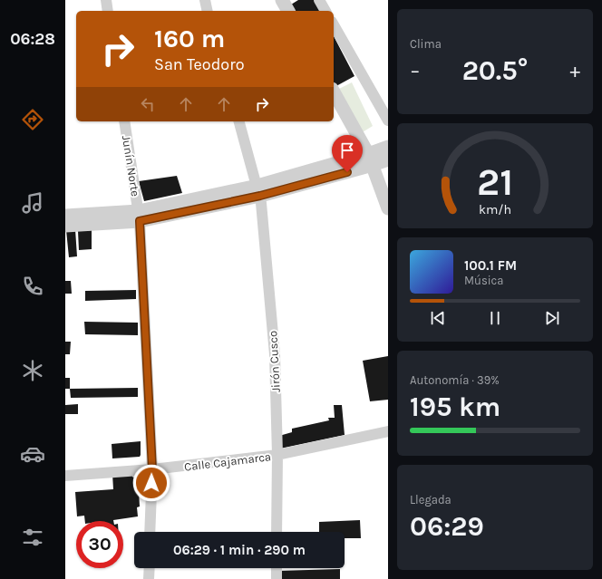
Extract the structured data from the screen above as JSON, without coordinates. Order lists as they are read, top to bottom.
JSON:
{
  "streets": {
    "street": ["Junín Norte", "Jirón Cusco", "Calle Cajamarca"]
  },
  "crossings": [
    ["Junín Norte", "Calle Cajamarca"],
    ["Jirón Cusco", "Calle Cajamarca"]
  ],
  "page": {
    "tabs": "06:28",
    "tile": [
      "Clima",
      ["Autonomía · 39%", "195 km"],
      ["Llegada", "06:29"]
    ],
    "turn": ["160 m", "San Teodoro"],
    "heat": ["−", "20.5°", "+"],
    "song": ["100.1 FM", "Música"],
    "limit": "30",
    "trip": "06:29 · 1 min · 290 m",
    "gauge": ["21", "km/h"]
  }
}
